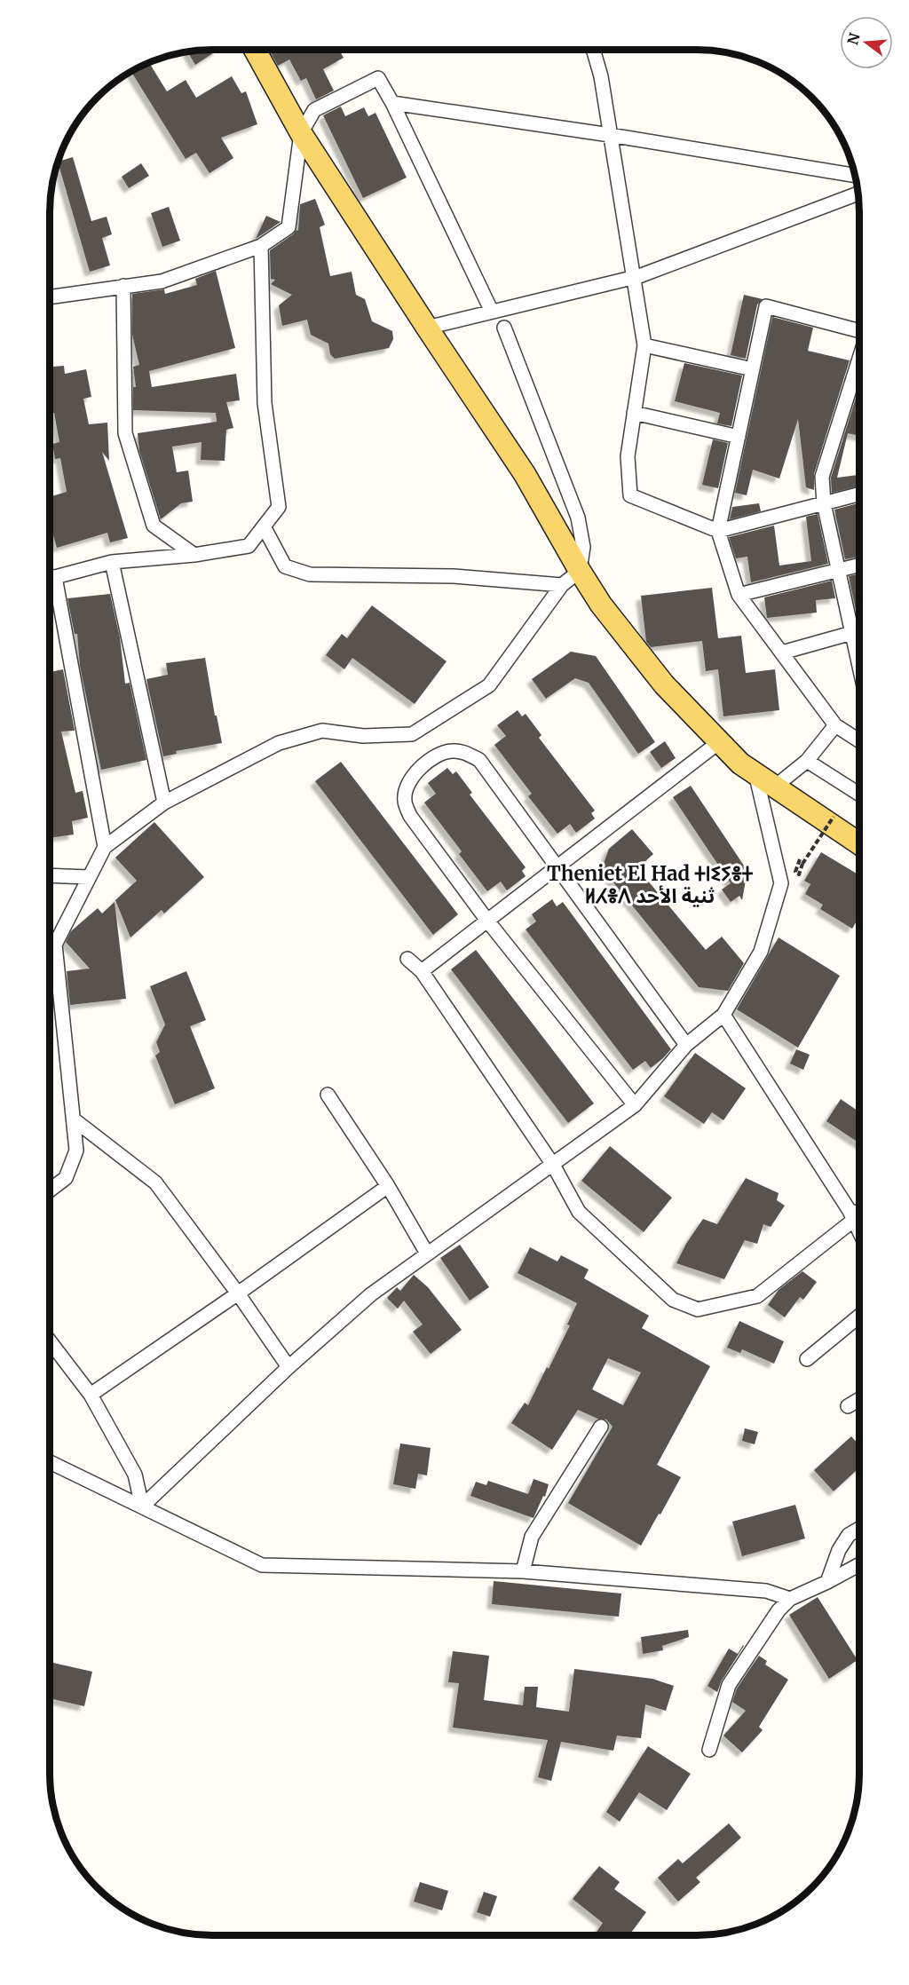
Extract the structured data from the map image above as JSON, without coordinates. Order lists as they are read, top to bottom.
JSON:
{
  "districts": ["Theniet El Had ⵜⵏⵉⵢⴻⵜ ⵍⵃⴻⴷ ثنية الأحد"],
  "north": "left"
}
